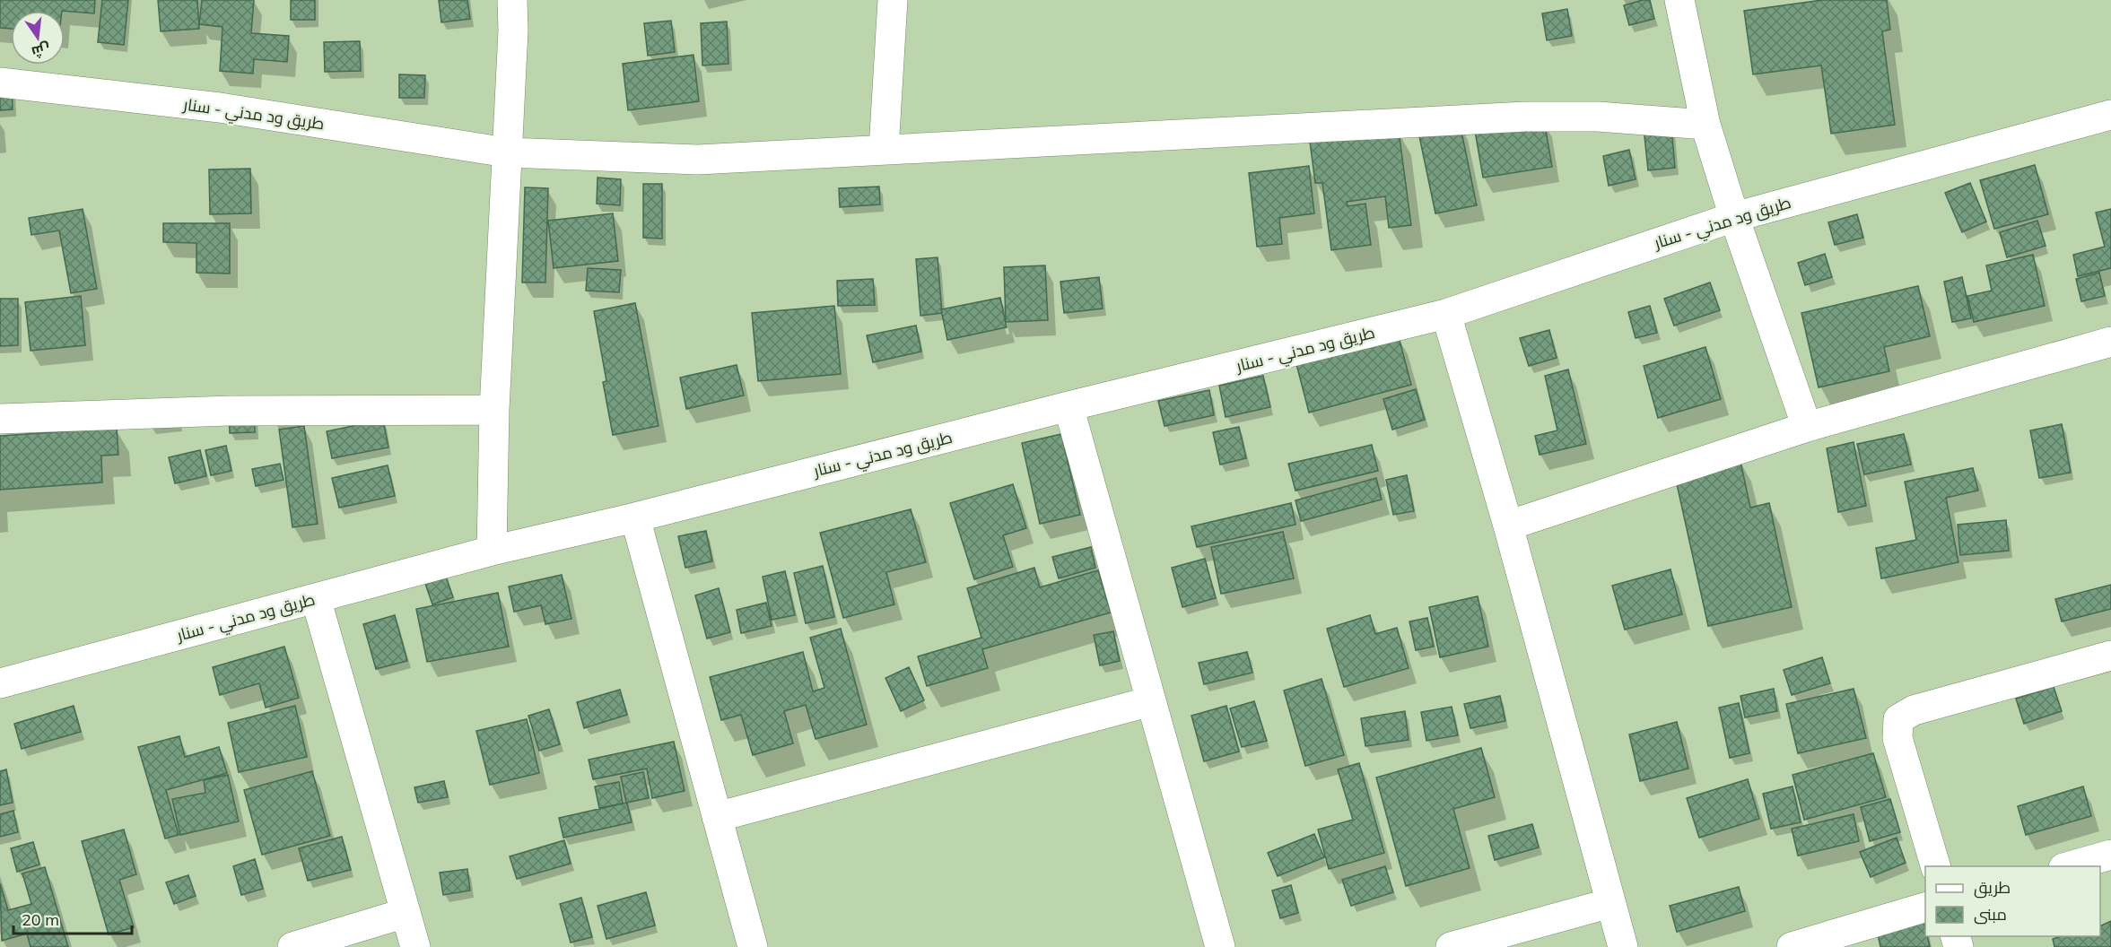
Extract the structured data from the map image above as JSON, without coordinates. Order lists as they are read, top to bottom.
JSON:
{
  "streets": {
    "street": ["طريق ود مدني - سنار"]
  },
  "legend": ["طريق", "مبنى"],
  "scale_bar": "20 m",
  "north": "bottom"
}
